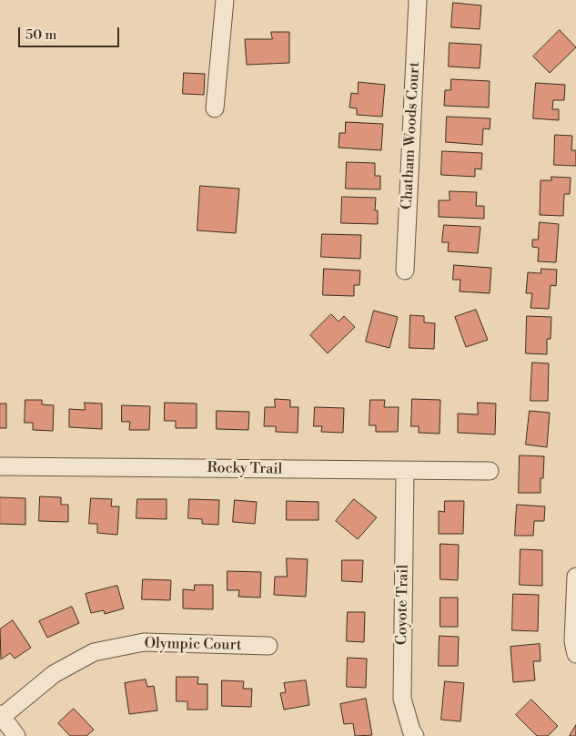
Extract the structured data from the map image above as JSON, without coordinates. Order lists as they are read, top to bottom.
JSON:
{
  "streets": {
    "street": [
      "Chatham Woods Court",
      "Rocky Trail",
      "Coyote Trail",
      "Olympic Court"
    ]
  },
  "crossings": [
    ["Rocky Trail", "Coyote Trail"]
  ],
  "scale_bar": "50 m"
}
